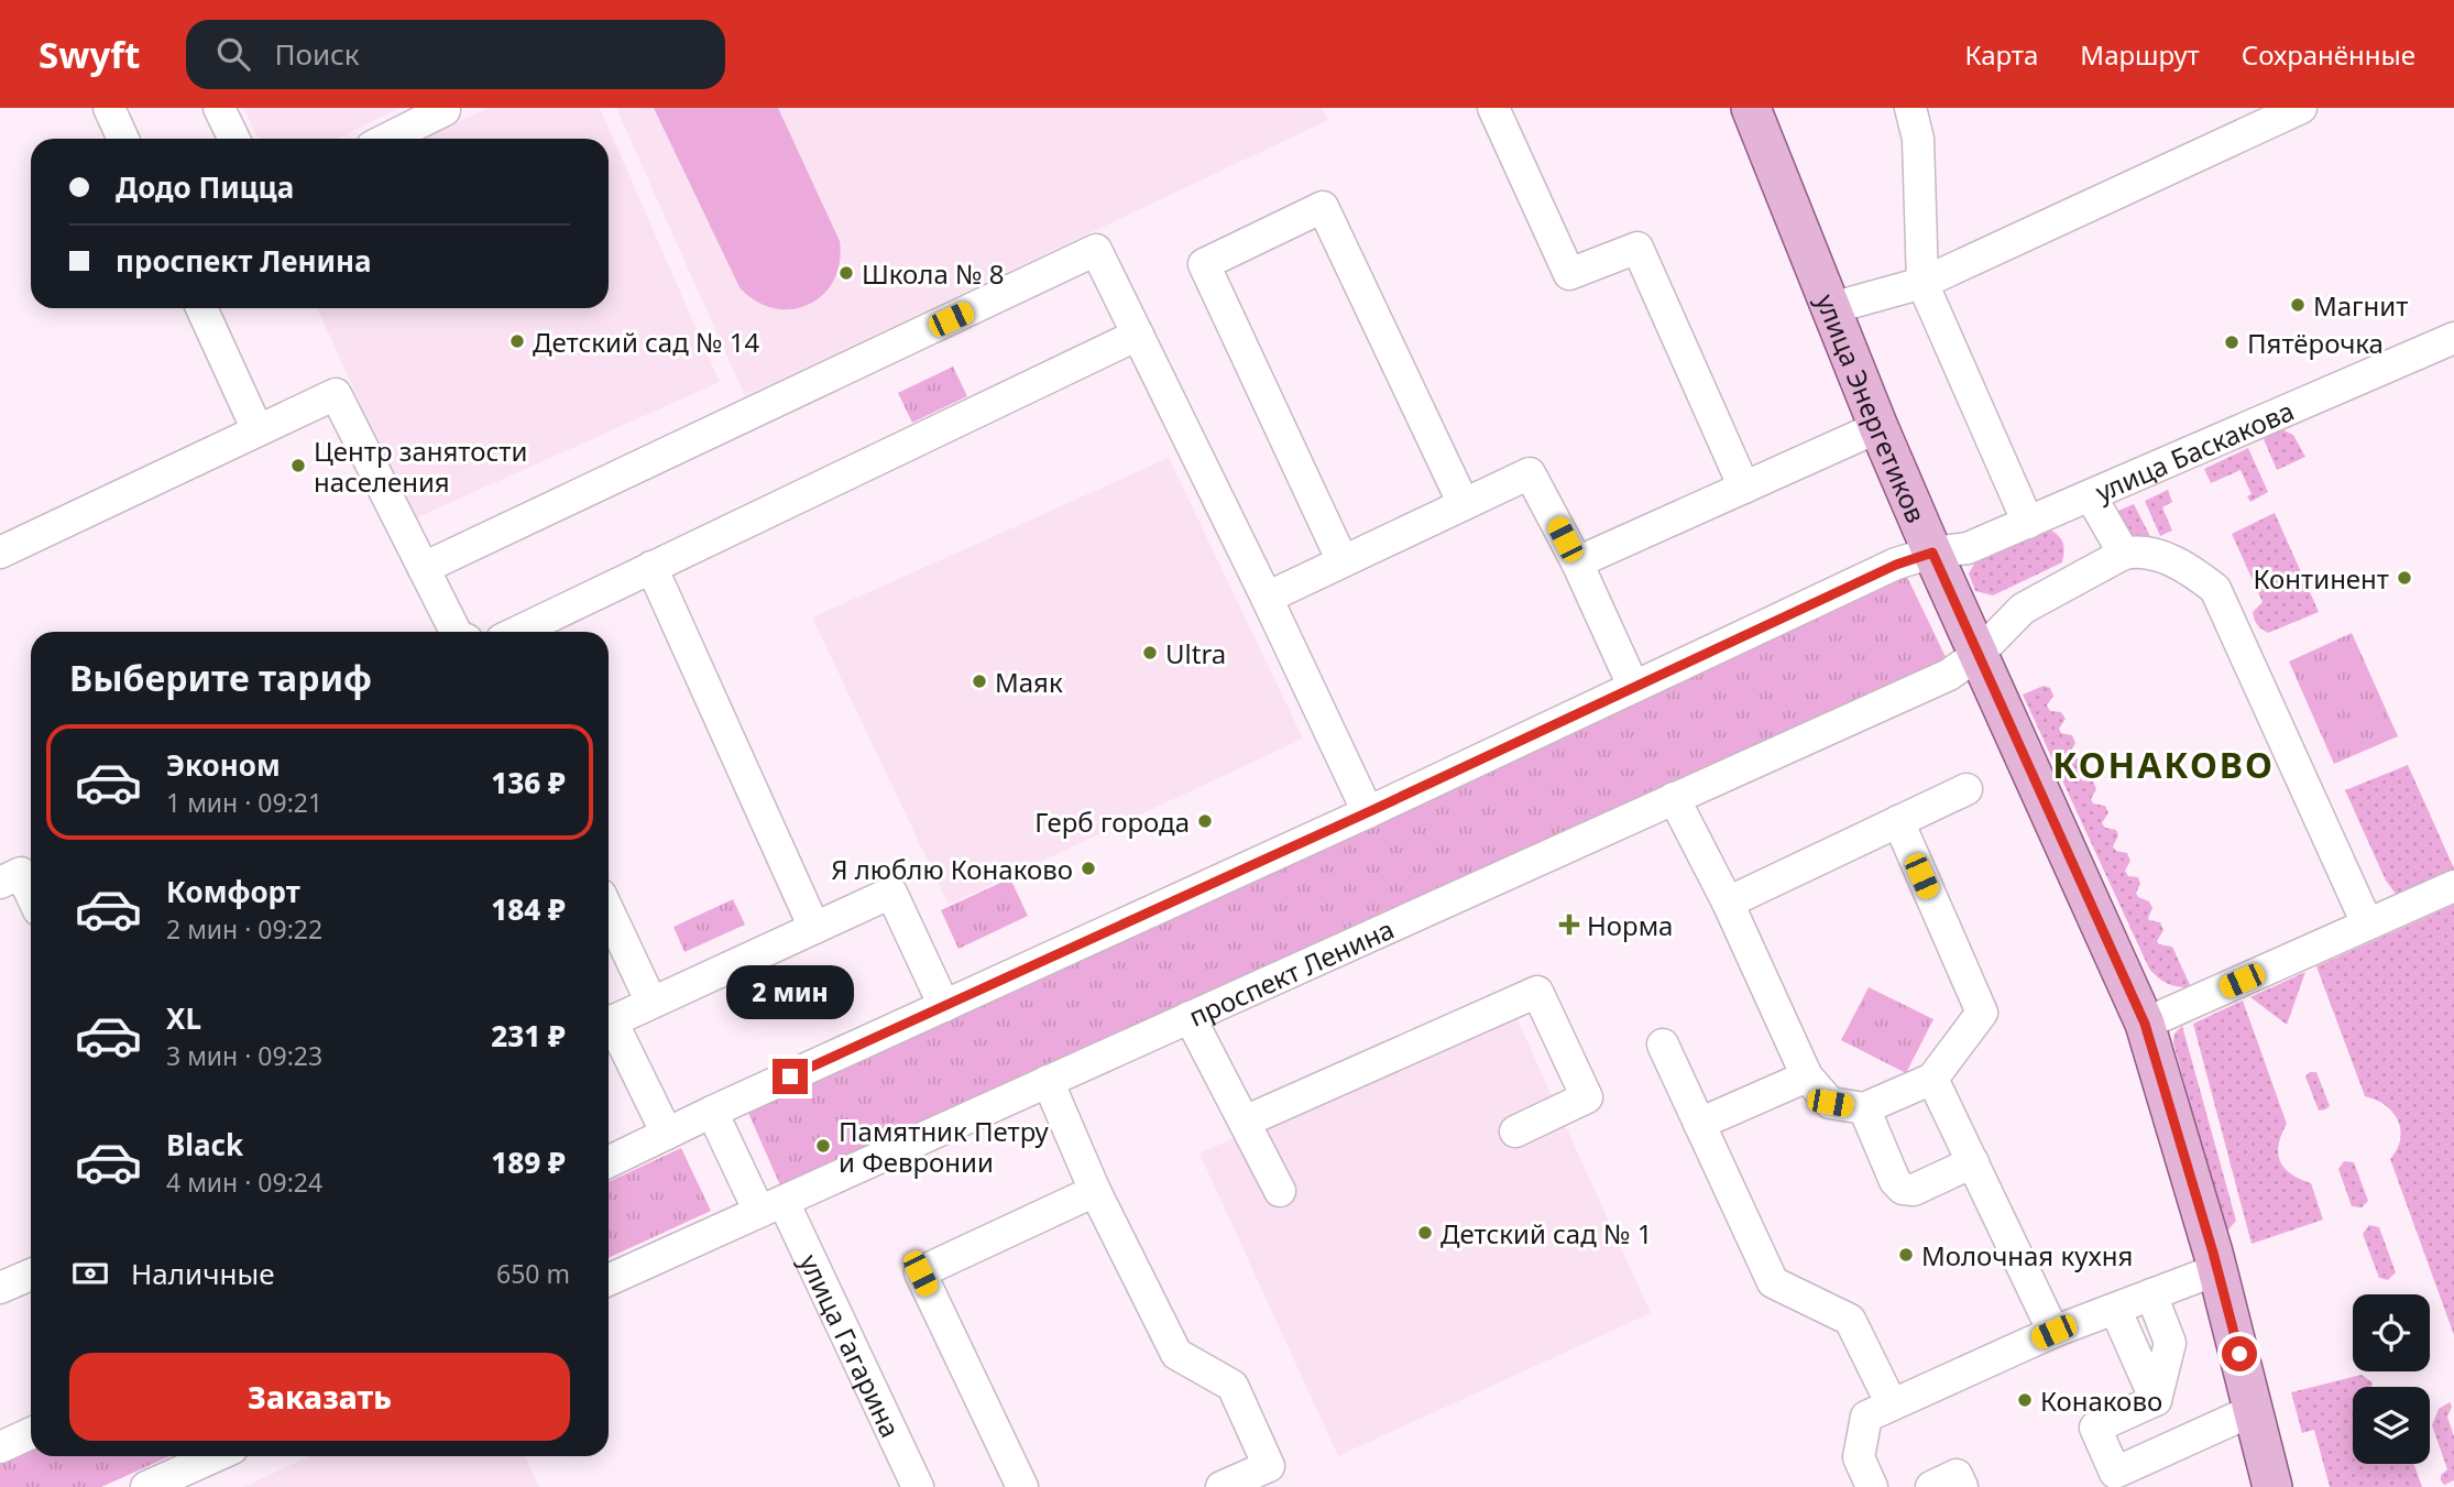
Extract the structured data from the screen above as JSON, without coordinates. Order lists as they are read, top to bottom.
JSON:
{
  "streets": {
    "main road": ["улица Энергетиков"],
    "street": ["улица Баскакова", "проспект Ленина", "улица Гагарина"]
  },
  "crossings": [
    ["улица Энергетиков", "улица Баскакова"],
    ["улица Энергетиков", "проспект Ленина"],
    ["проспект Ленина", "улица Гагарина"]
  ],
  "districts": ["КОНАКОВО"],
  "places": {
    "other": [
      "Школа № 8",
      "Магнит",
      "Детский сад № 14",
      "Пятёрочка",
      "Центр занятости населения",
      "Континент",
      "Ultra",
      "Маяк",
      "Герб города",
      "Я люблю Конаково",
      "Памятник Петру и Февронии",
      "Детский сад № 1",
      "Молочная кухня",
      "Конаково"
    ],
    "health": ["Норма"]
  },
  "page": {
    "header": "Swyft",
    "search": "Поиск",
    "nav": ["Карта", "Маршрут", "Сохранённые"],
    "banner": ["Додо Пицца", "проспект Ленина"],
    "heading": "Выберите тариф",
    "list": [
      {
        "name": "Эконом",
        "note": "1 мин · 09:21",
        "value": "136 ₽"
      },
      {
        "name": "Комфорт",
        "note": "2 мин · 09:22",
        "value": "184 ₽"
      },
      {
        "name": "XL",
        "note": "3 мин · 09:23",
        "value": "231 ₽"
      },
      {
        "name": "Black",
        "note": "4 мин · 09:24",
        "value": "189 ₽"
      }
    ],
    "bubble": "2 мин",
    "pay": ["Наличные", "650 m"],
    "buttons": "Заказать"
  }
}
